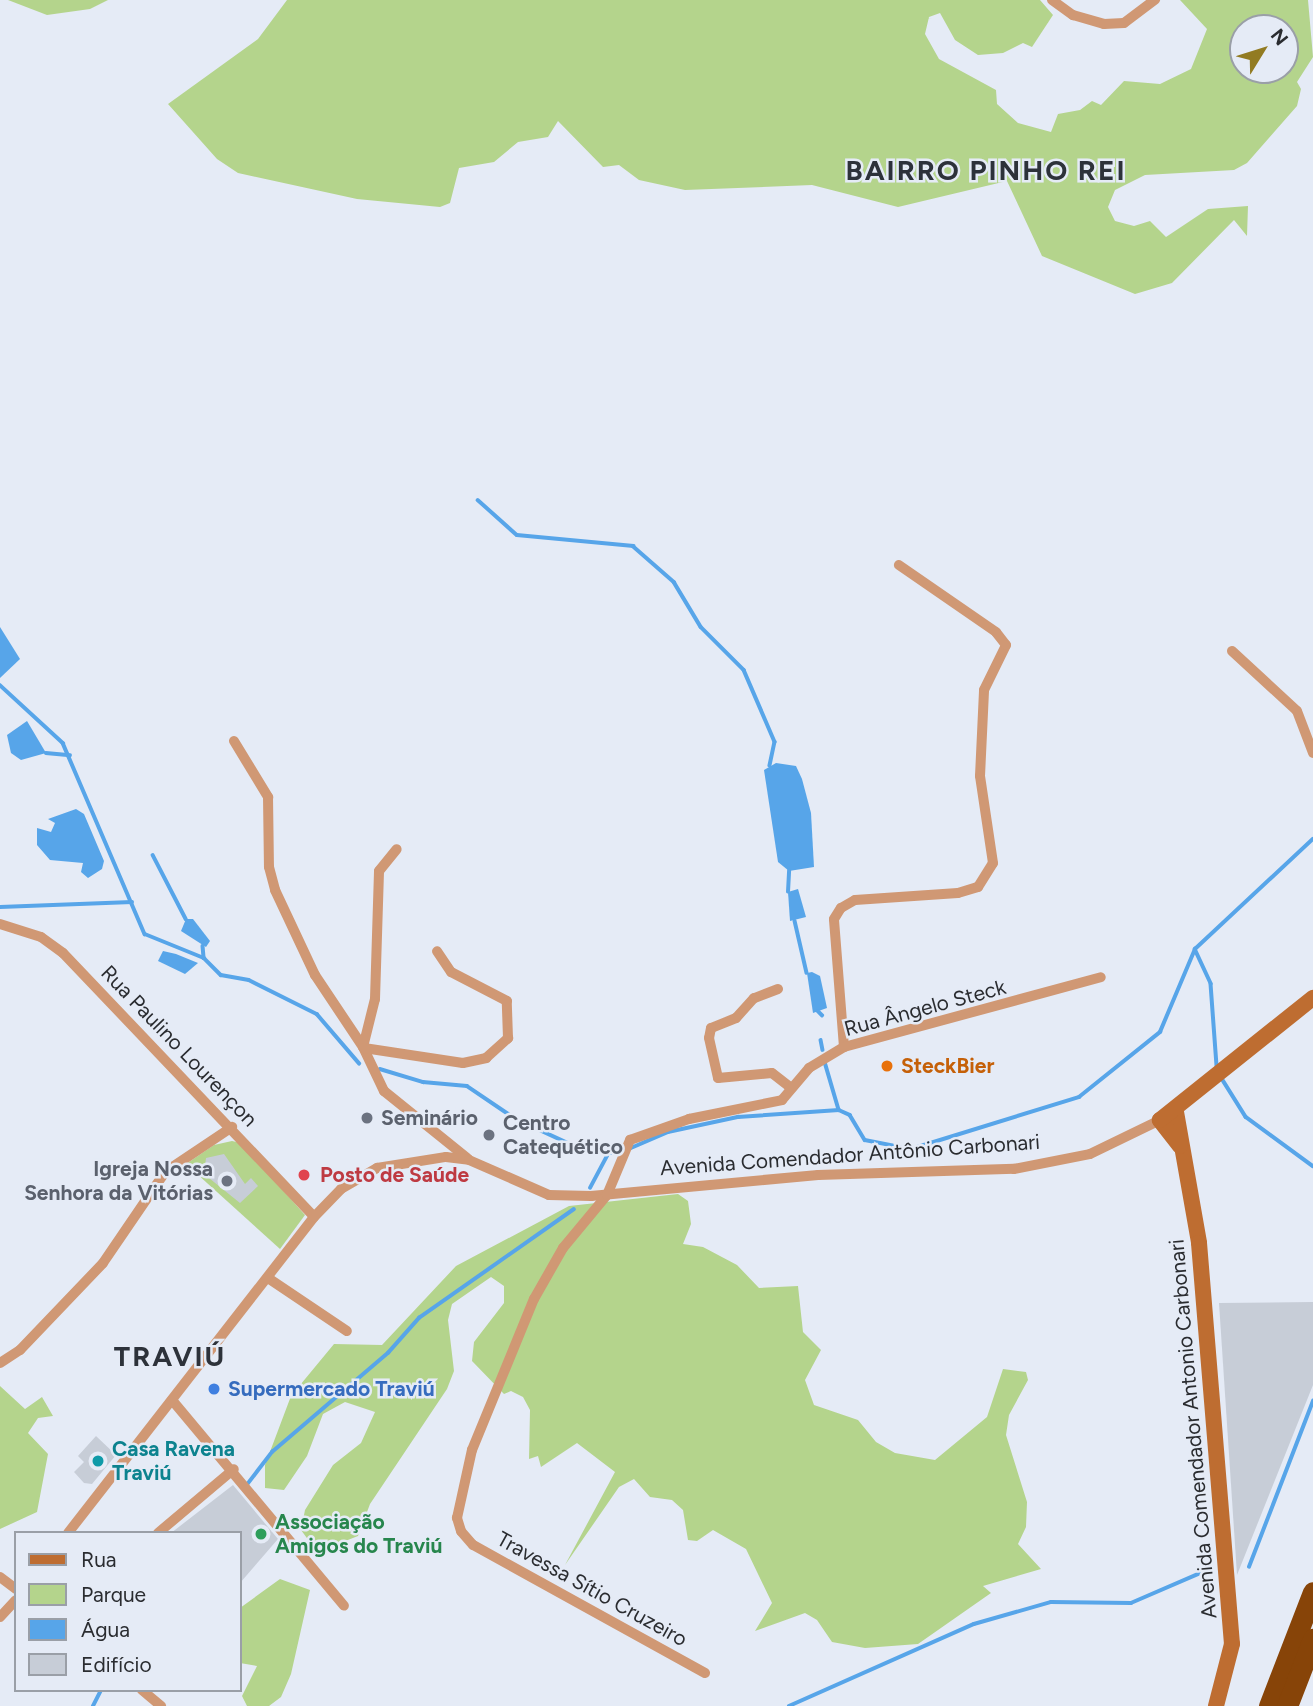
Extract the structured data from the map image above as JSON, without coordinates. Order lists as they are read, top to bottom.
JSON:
{
  "streets": {
    "main road": ["Avenida Comendador Antônio Carbonari", "Avenida Comendador Antonio Carbonari"],
    "street": ["Rua Ângelo Steck", "Rua Paulino Lourençon", "Travessa Sítio Cruzeiro"]
  },
  "crossings": [
    ["Rua Ângelo Steck", "Avenida Comendador Antônio Carbonari"],
    ["Rua Ângelo Steck", "Travessa Sítio Cruzeiro"],
    ["Rua Paulino Lourençon", "Avenida Comendador Antônio Carbonari"],
    ["Avenida Comendador Antônio Carbonari", "Avenida Comendador Antonio Carbonari"],
    ["Avenida Comendador Antônio Carbonari", "Travessa Sítio Cruzeiro"]
  ],
  "districts": ["BAIRRO PINHO REI", "TRAVIÚ"],
  "places": [
    "SteckBier",
    "Seminário",
    "Centro Catequético",
    "Posto de Saúde",
    "Igreja Nossa Senhora da Vitórias",
    "Supermercado Traviú",
    "Casa Ravena Traviú",
    "Associação Amigos do Traviú"
  ],
  "legend": [
    "Rua",
    "Parque",
    "Água",
    "Edifício"
  ],
  "north": "top right"
}
